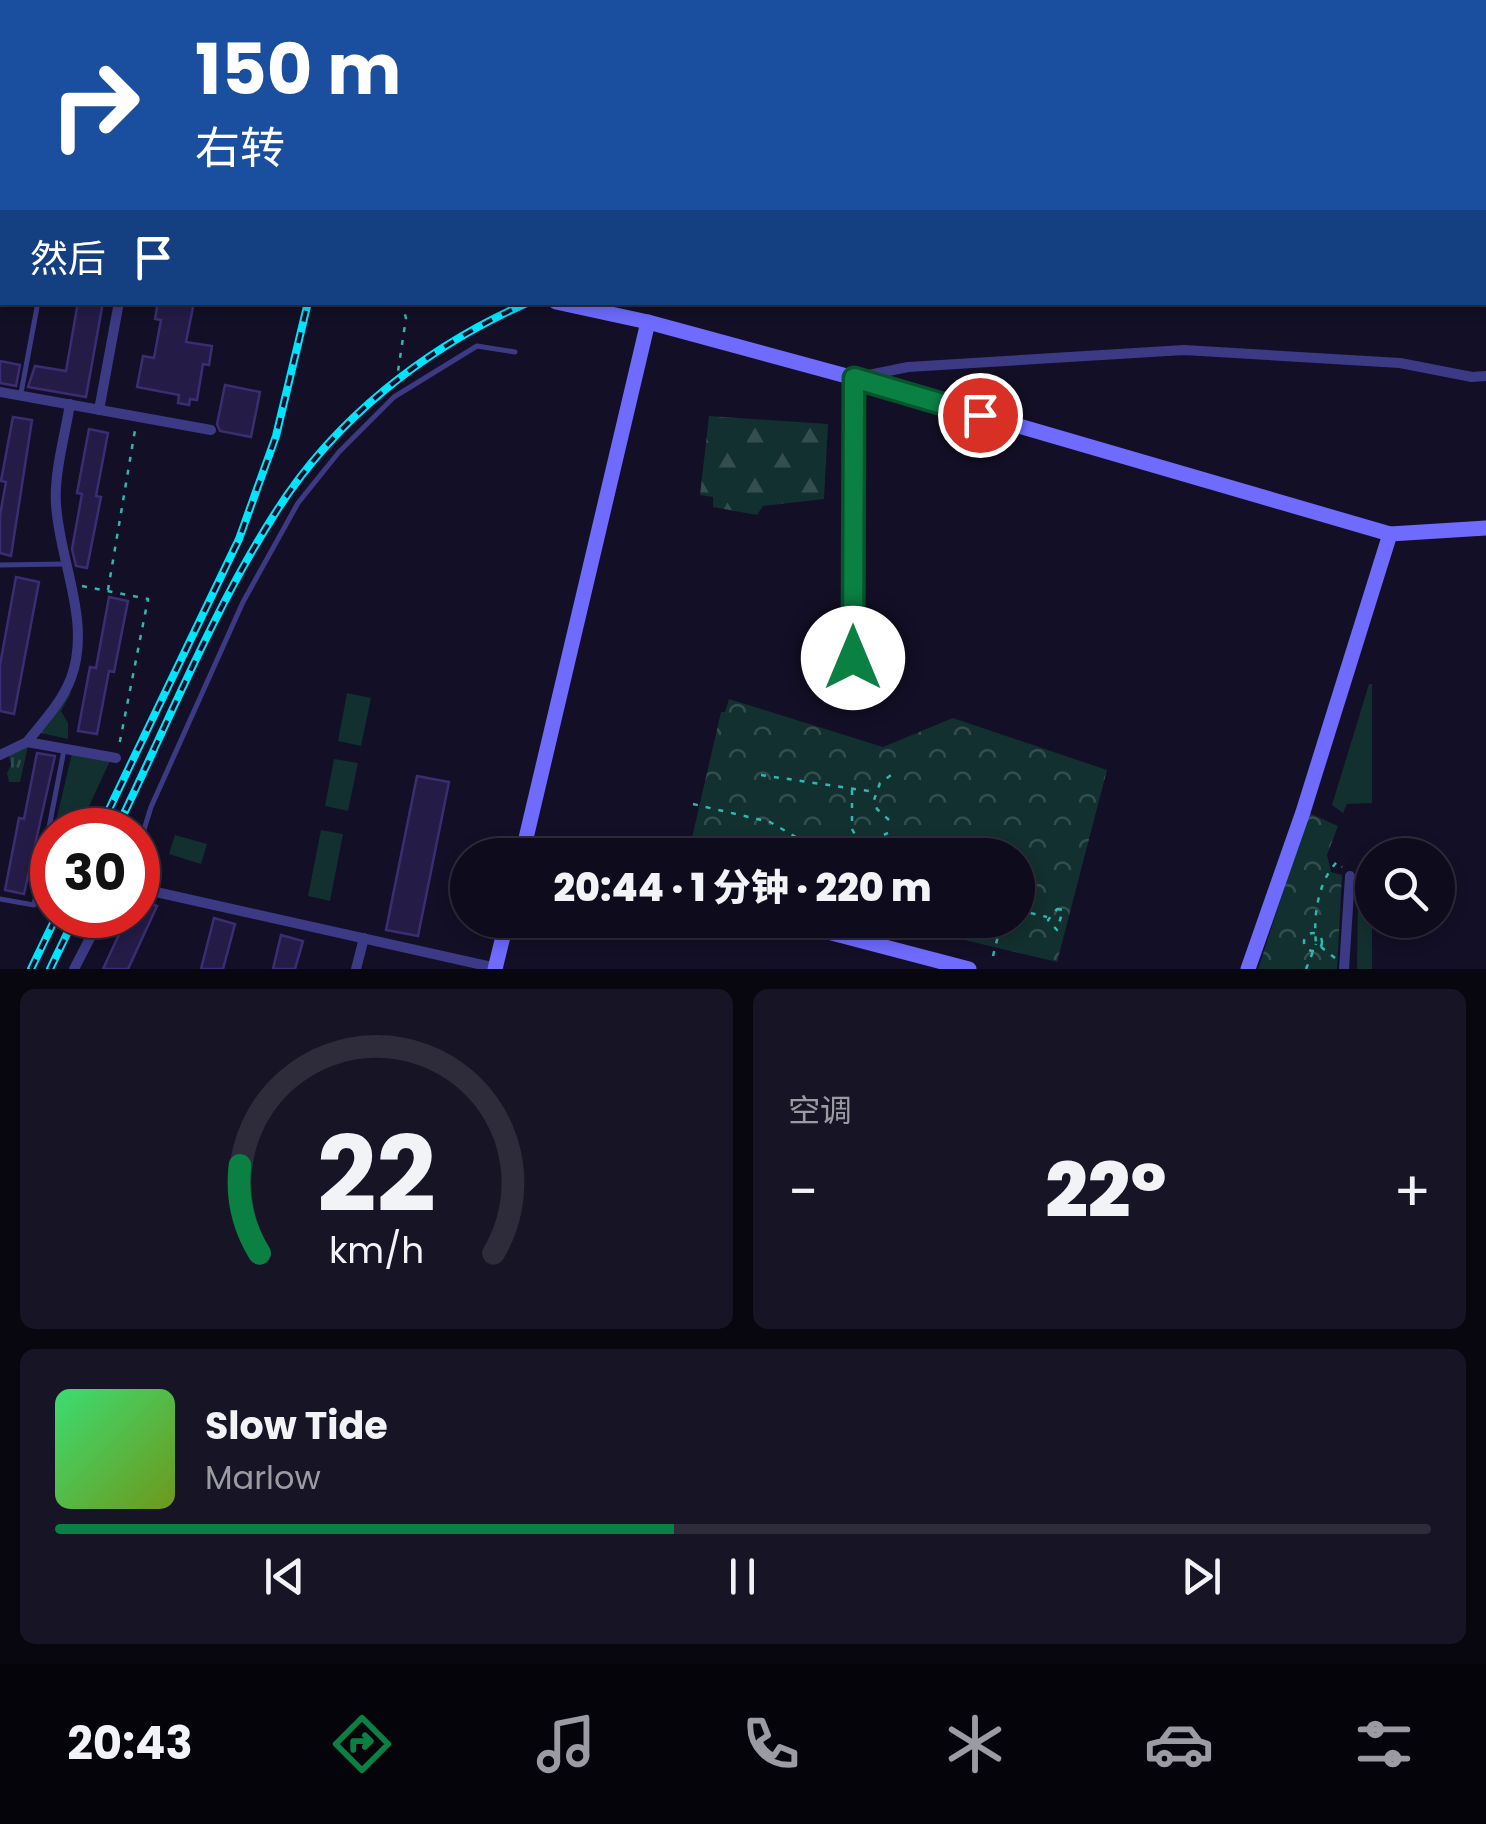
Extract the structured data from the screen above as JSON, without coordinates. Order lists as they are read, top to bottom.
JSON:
{
  "page": {
    "turn": ["150 m", "右转"],
    "then": "然后",
    "limit": "30",
    "trip": "20:44 · 1 分钟 · 220 m",
    "tile": "空调",
    "heat": ["−", "22°", "+"],
    "song": ["Slow Tide", "Marlow"],
    "tabs": "20:43",
    "gauge": ["22", "km/h"]
  }
}
